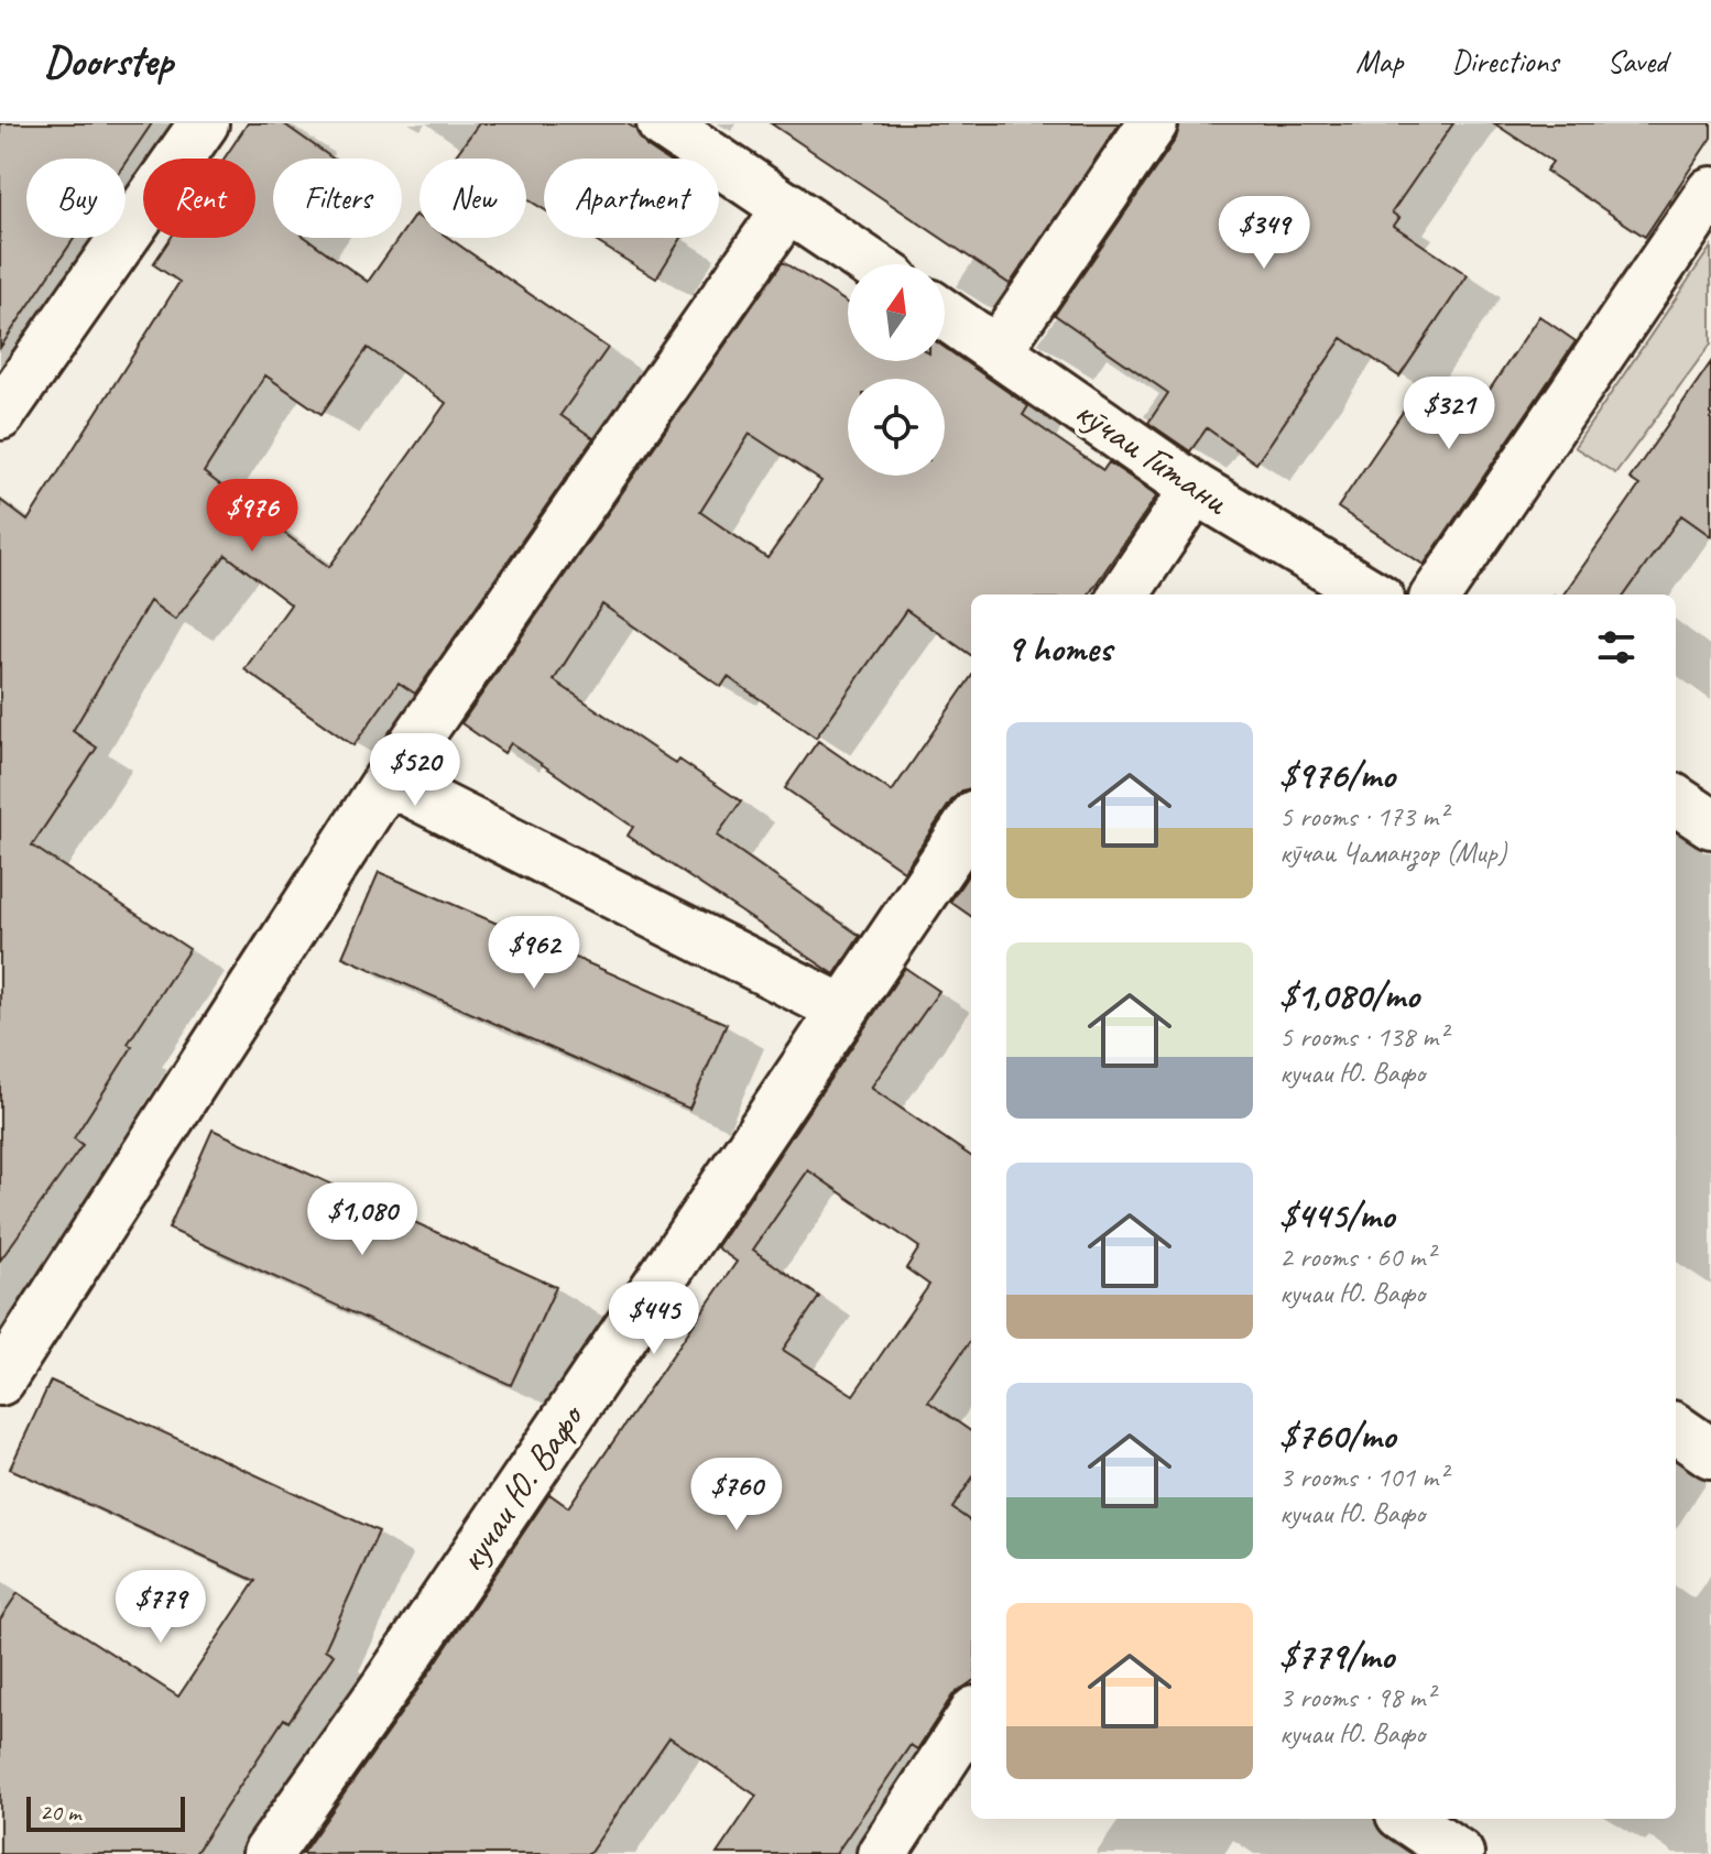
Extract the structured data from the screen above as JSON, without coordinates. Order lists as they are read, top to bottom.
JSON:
{
  "streets": {
    "street": ["кӯчаи Гитани", "кучаи Ю. Вафо"]
  },
  "scale_bar": "20 m",
  "north": "top",
  "page": {
    "header": "Doorstep",
    "nav": ["Map", "Directions", "Saved"],
    "chip": [
      "Buy",
      "Rent",
      "Filters",
      "New",
      "Apartment"
    ],
    "price": [
      "$349",
      "$321",
      "$976",
      "$520",
      "$962",
      "$1,080",
      "$445",
      "$760",
      "$779"
    ],
    "heading": "9 homes",
    "list": [
      {
        "name": "$976/mo",
        "note": "5 rooms · 173 m² · кӯчаи Чаманзор (Мир)"
      },
      {
        "name": "$1,080/mo",
        "note": "5 rooms · 138 m² · кучаи Ю. Вафо"
      },
      {
        "name": "$445/mo",
        "note": "2 rooms · 60 m² · кучаи Ю. Вафо"
      },
      {
        "name": "$760/mo",
        "note": "3 rooms · 101 m² · кучаи Ю. Вафо"
      },
      {
        "name": "$779/mo",
        "note": "3 rooms · 98 m² · кучаи Ю. Вафо"
      }
    ],
    "scale": "20 m"
  }
}
